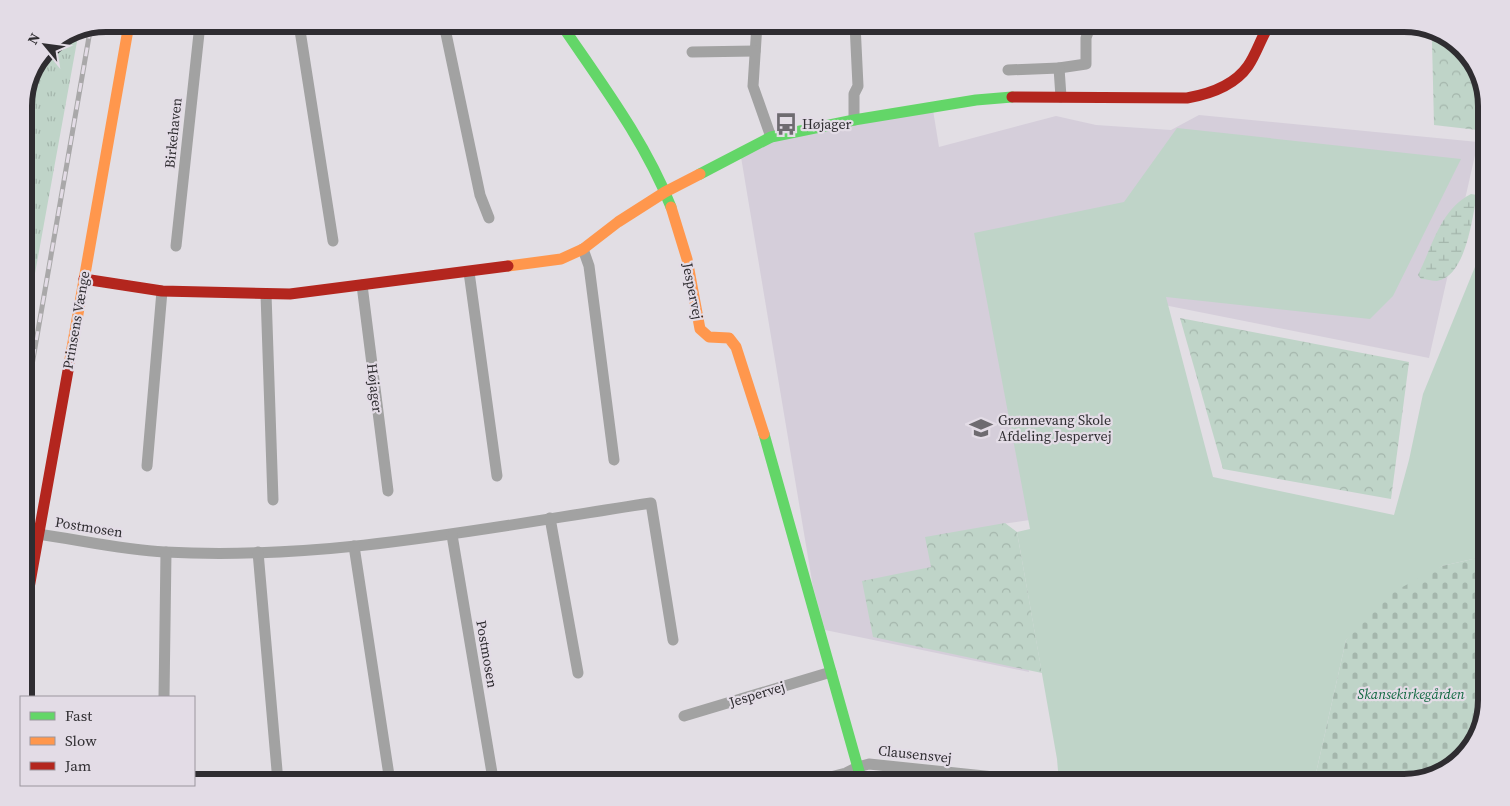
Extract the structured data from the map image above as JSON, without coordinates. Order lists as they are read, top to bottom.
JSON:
{
  "streets": {
    "street": [
      "Birkehaven",
      "Jespervej",
      "Prinsens Vænge",
      "Højager",
      "Postmosen",
      "Clausensvej"
    ]
  },
  "crossings": [
    ["Jespervej", "Clausensvej"],
    ["Prinsens Vænge", "Postmosen"]
  ],
  "parks": ["Skansekirkegården"],
  "places": {
    "bus stop": ["Højager"],
    "school or university": ["Grønnevang Skole Afdeling Jespervej"]
  },
  "legend": ["Fast", "Slow", "Jam"],
  "north": "top left"
}
